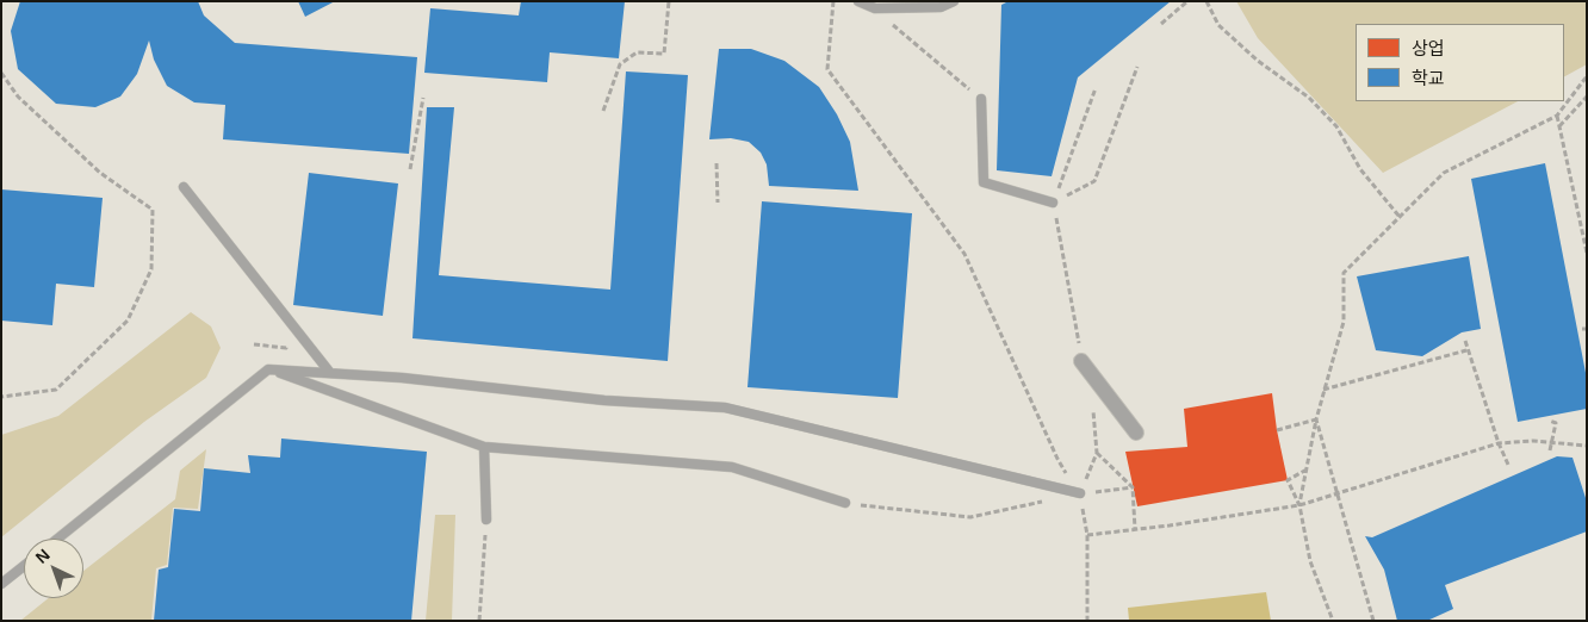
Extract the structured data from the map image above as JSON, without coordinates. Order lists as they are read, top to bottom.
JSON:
{
  "legend": ["상업", "학교"],
  "north": "top left"
}
